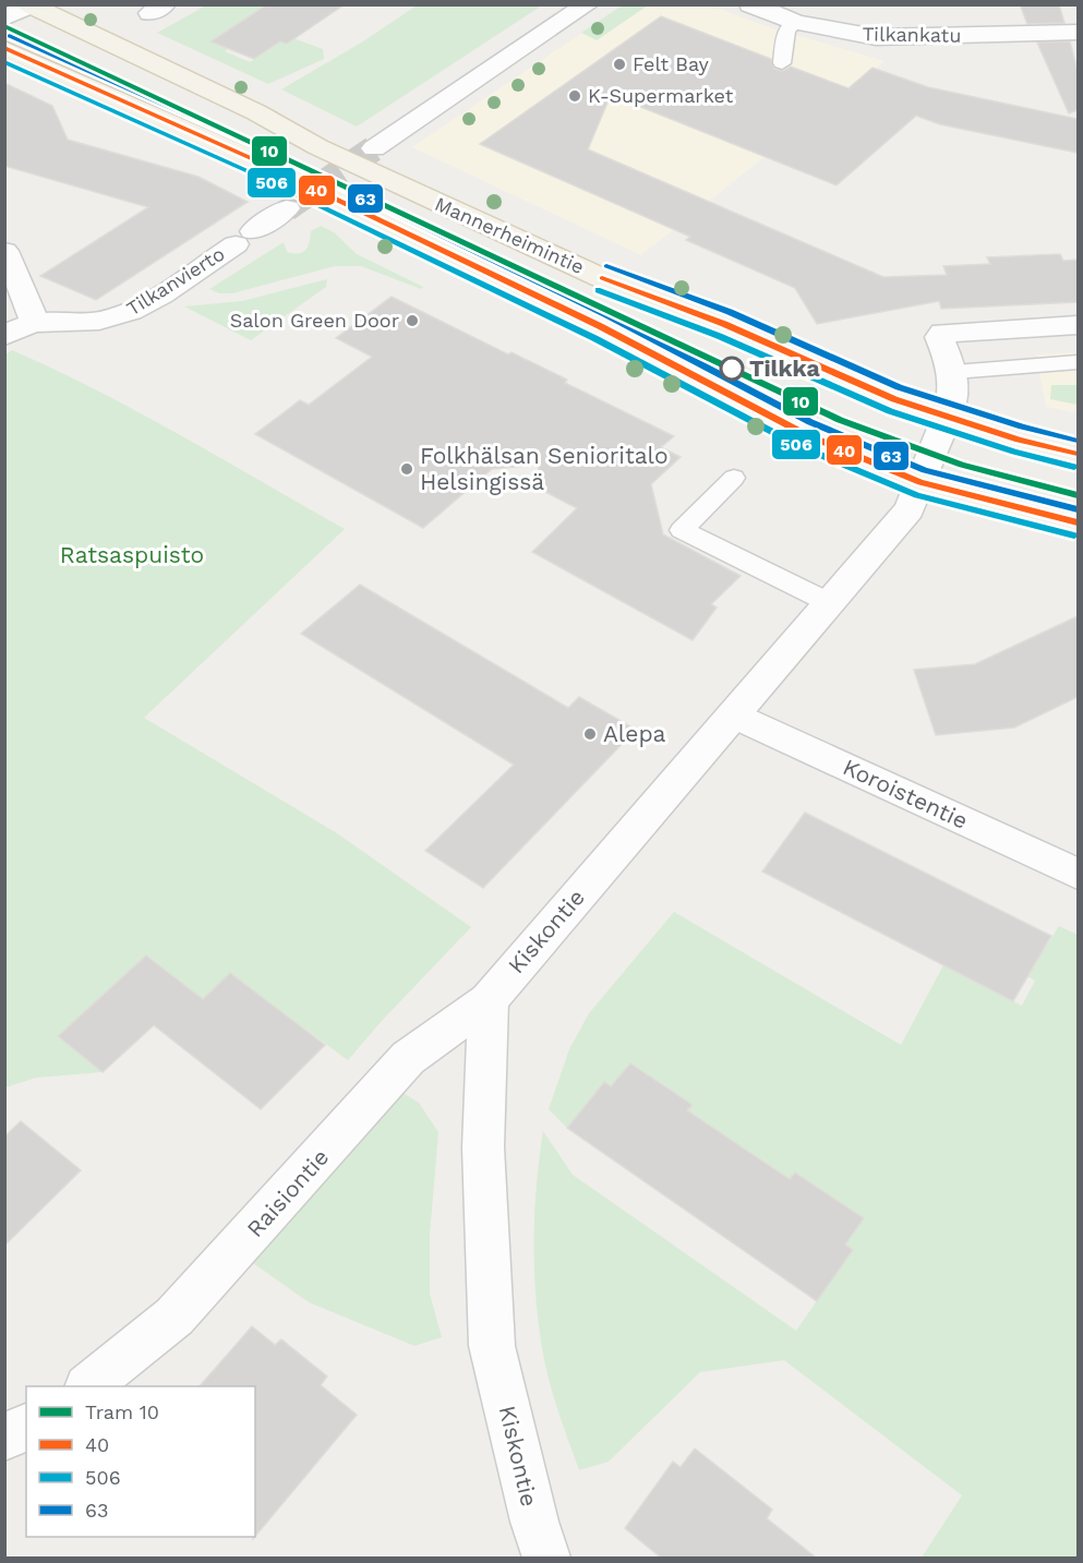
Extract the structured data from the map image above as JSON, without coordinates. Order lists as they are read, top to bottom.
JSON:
{
  "streets": {
    "main road": ["Mannerheimintie"],
    "street": [
      "Tilkankatu",
      "Tilkanvierto",
      "Koroistentie",
      "Kiskontie",
      "Raisiontie"
    ]
  },
  "crossings": [
    ["Mannerheimintie", "Kiskontie"],
    ["Koroistentie", "Kiskontie"],
    ["Kiskontie", "Raisiontie"]
  ],
  "parks": ["Ratsaspuisto"],
  "places": [
    "Felt Bay",
    "K-Supermarket",
    "Salon Green Door",
    "Tilkka",
    "Folkhälsan Senioritalo Helsingissä",
    "Alepa"
  ],
  "lines": [
    "tram line 10",
    "transit line 63",
    "transit line 40",
    "transit line 506"
  ],
  "legend": [
    "Tram 10",
    "40",
    "506",
    "63"
  ]
}
